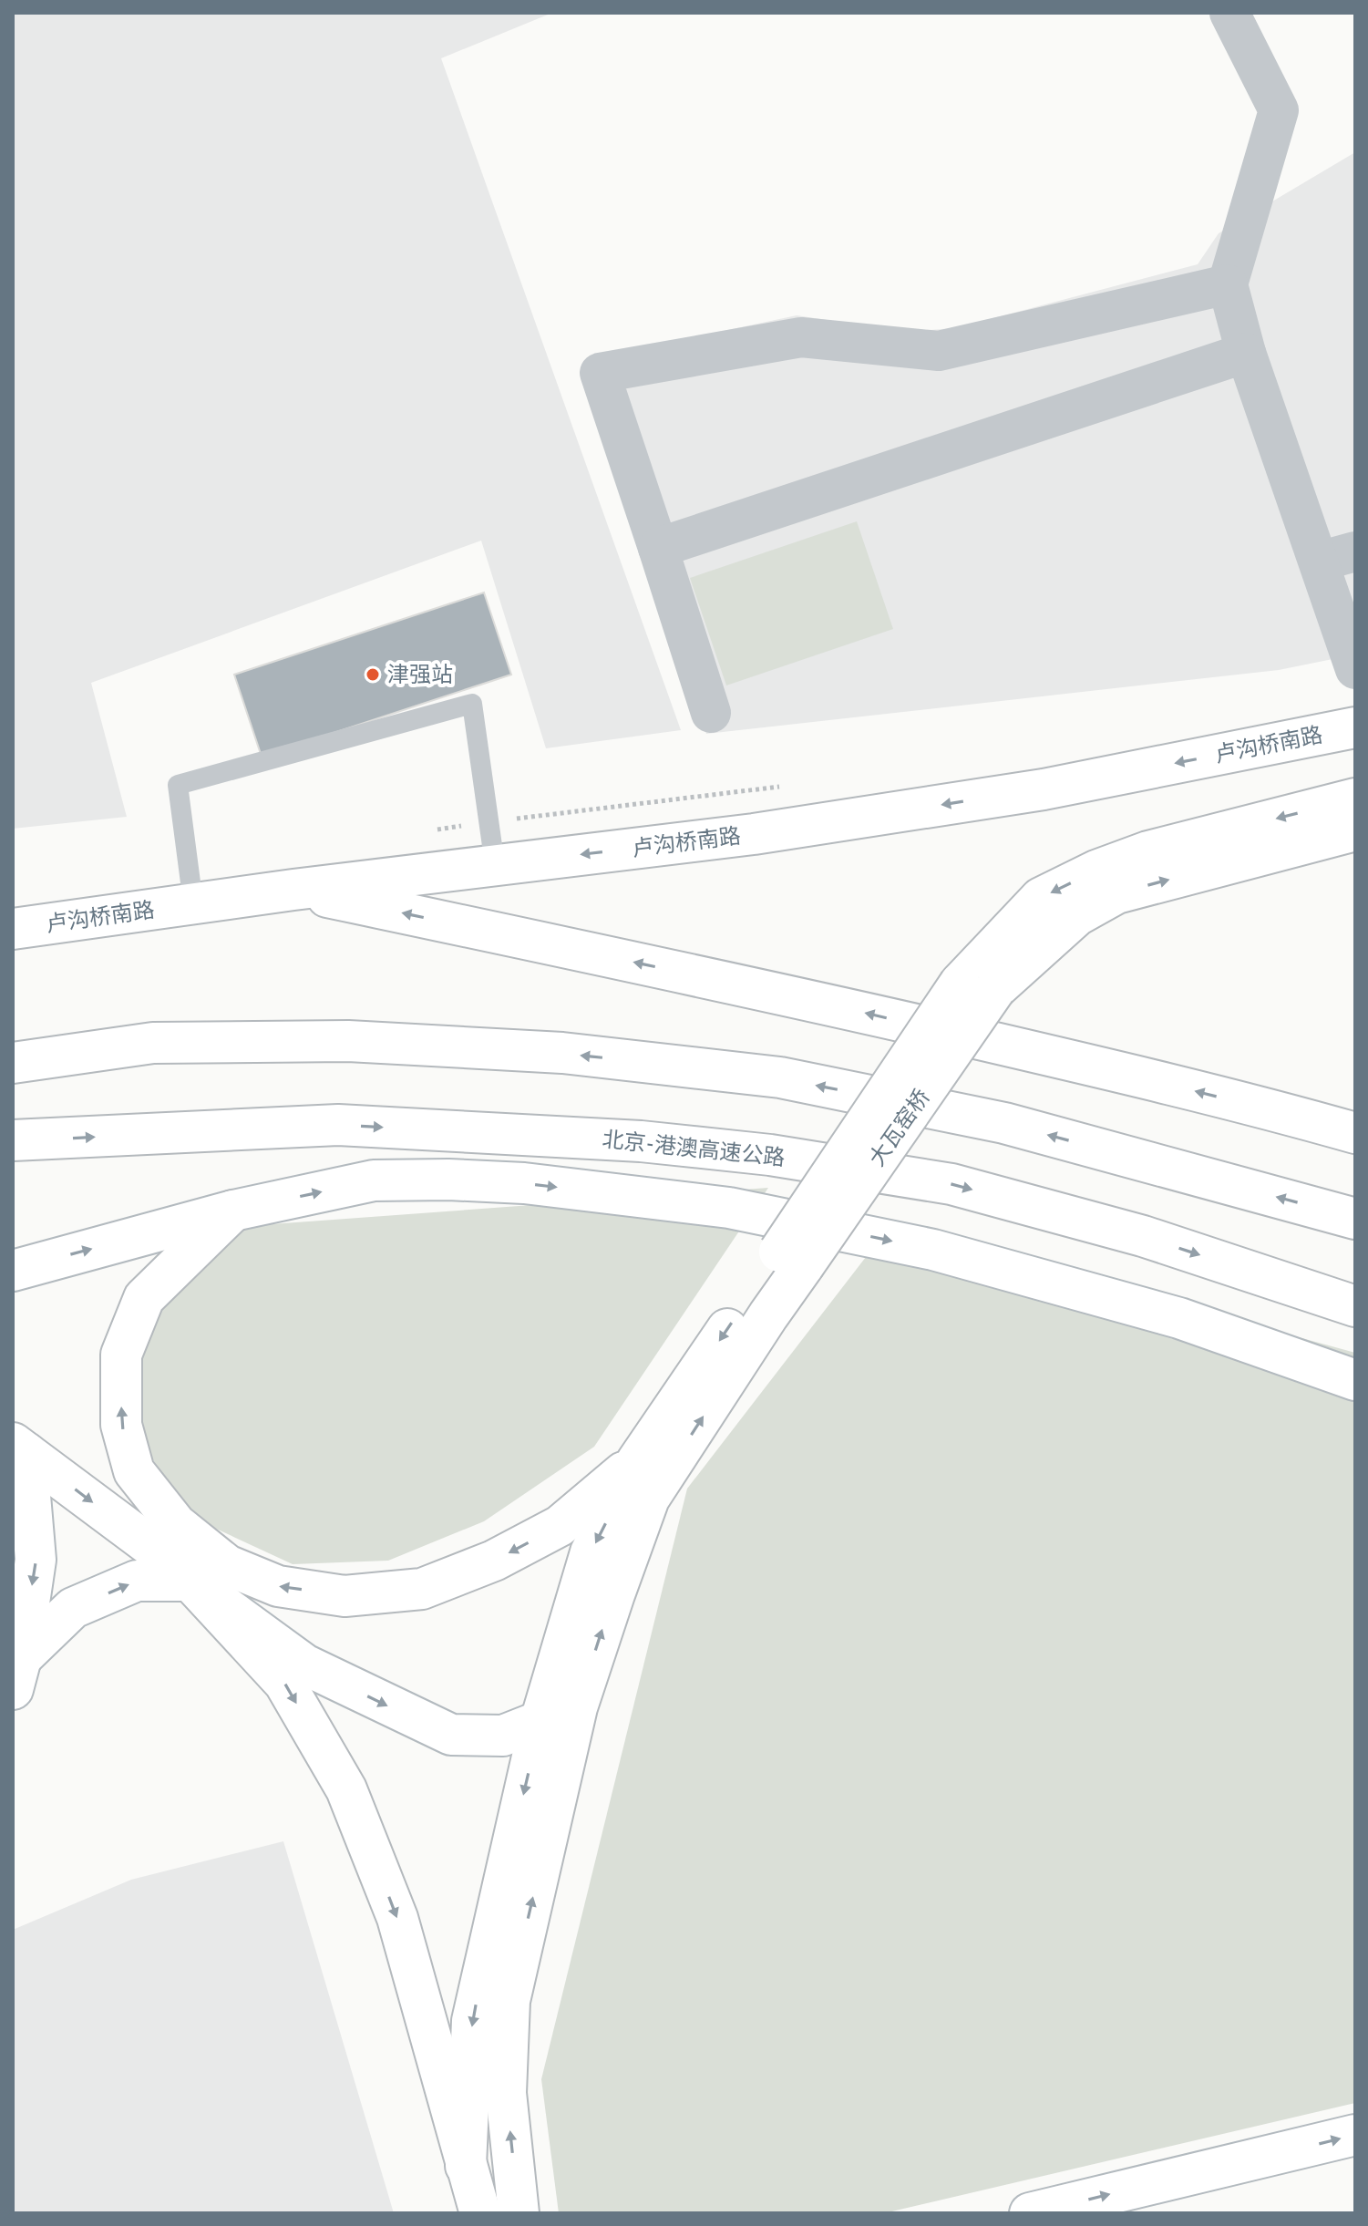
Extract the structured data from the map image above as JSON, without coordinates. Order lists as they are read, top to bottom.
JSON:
{
  "streets": {
    "main road": ["卢沟桥南路", "大瓦窑桥", "北京-港澳高速公路"]
  },
  "places": ["津强站"]
}
